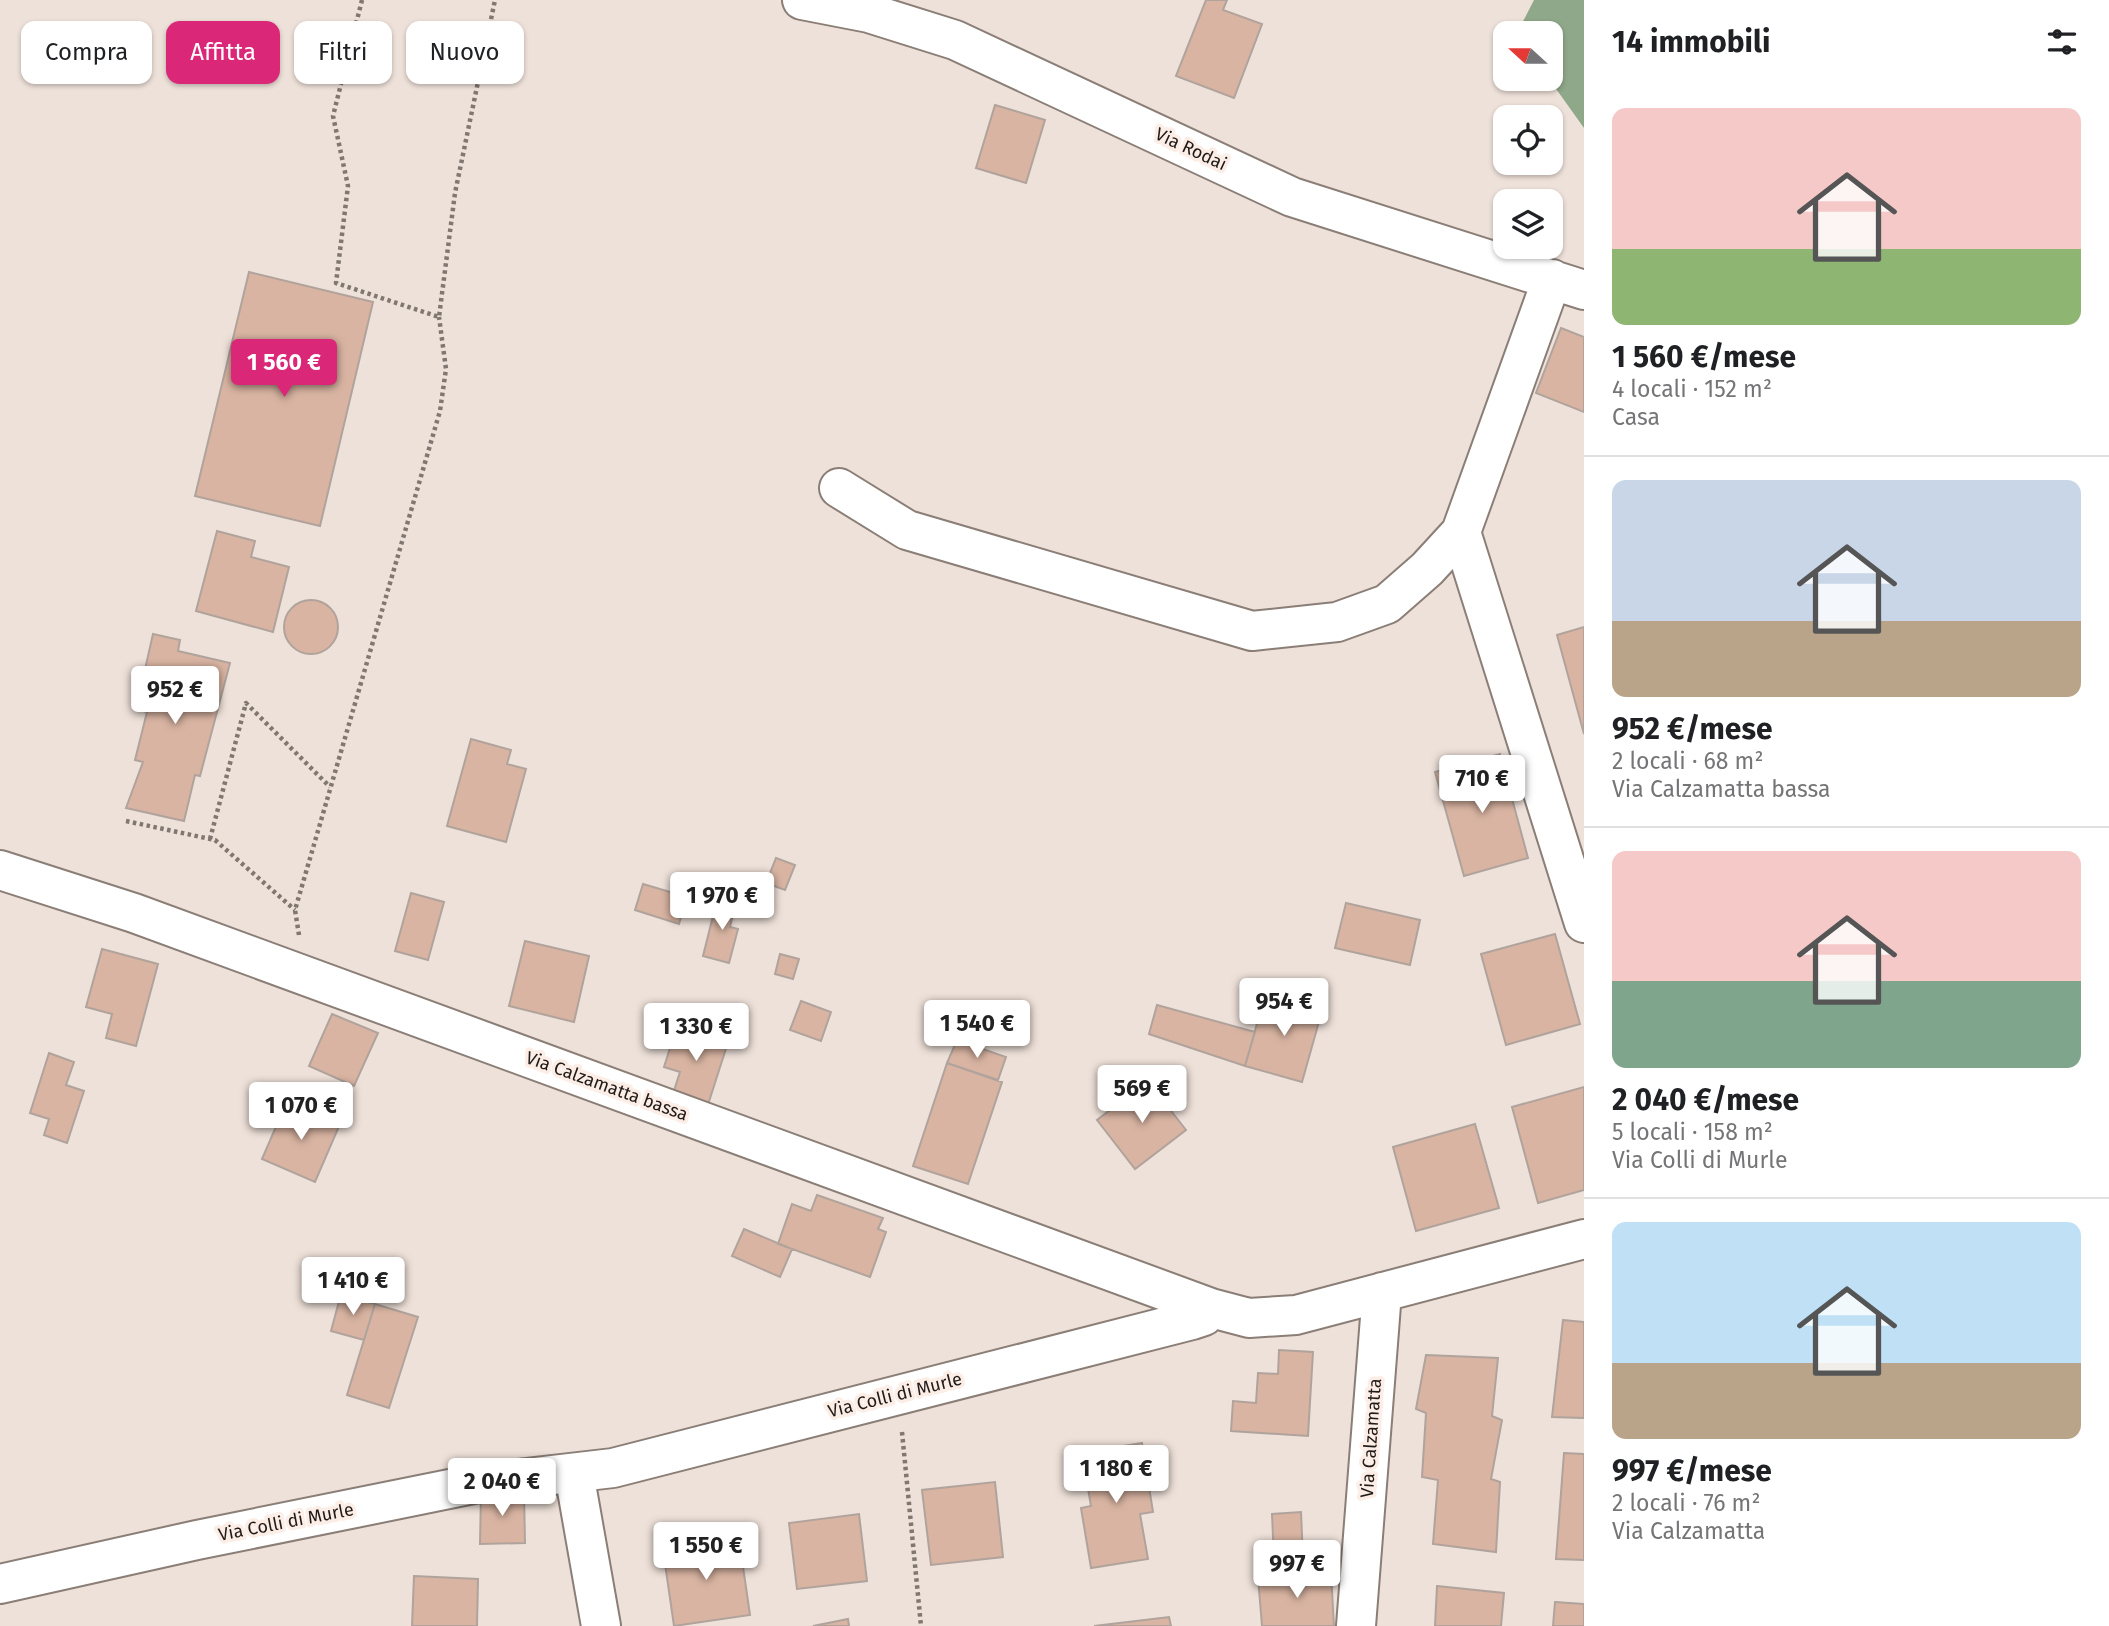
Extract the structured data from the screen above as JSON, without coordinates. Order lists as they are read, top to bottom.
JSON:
{
  "streets": {
    "street": [
      "Via Rodai",
      "Via Calzamatta bassa",
      "Via Colli di Murle",
      "Via Calzamatta"
    ]
  },
  "crossings": [
    ["Via Calzamatta bassa", "Via Colli di Murle"]
  ],
  "north": "left",
  "page": {
    "heading": "14 immobili",
    "chip": [
      "Compra",
      "Affitta",
      "Filtri",
      "Nuovo"
    ],
    "list": [
      {
        "name": "1 560 €/mese",
        "note": "4 locali · 152 m² · Casa"
      },
      {
        "name": "952 €/mese",
        "note": "2 locali · 68 m² · Via Calzamatta bassa"
      },
      {
        "name": "2 040 €/mese",
        "note": "5 locali · 158 m² · Via Colli di Murle"
      },
      {
        "name": "997 €/mese",
        "note": "2 locali · 76 m² · Via Calzamatta"
      }
    ],
    "price": [
      "1 560 €",
      "952 €",
      "710 €",
      "1 970 €",
      "954 €",
      "1 540 €",
      "1 330 €",
      "569 €",
      "1 070 €",
      "1 410 €",
      "1 180 €",
      "2 040 €",
      "1 550 €",
      "997 €"
    ]
  }
}
